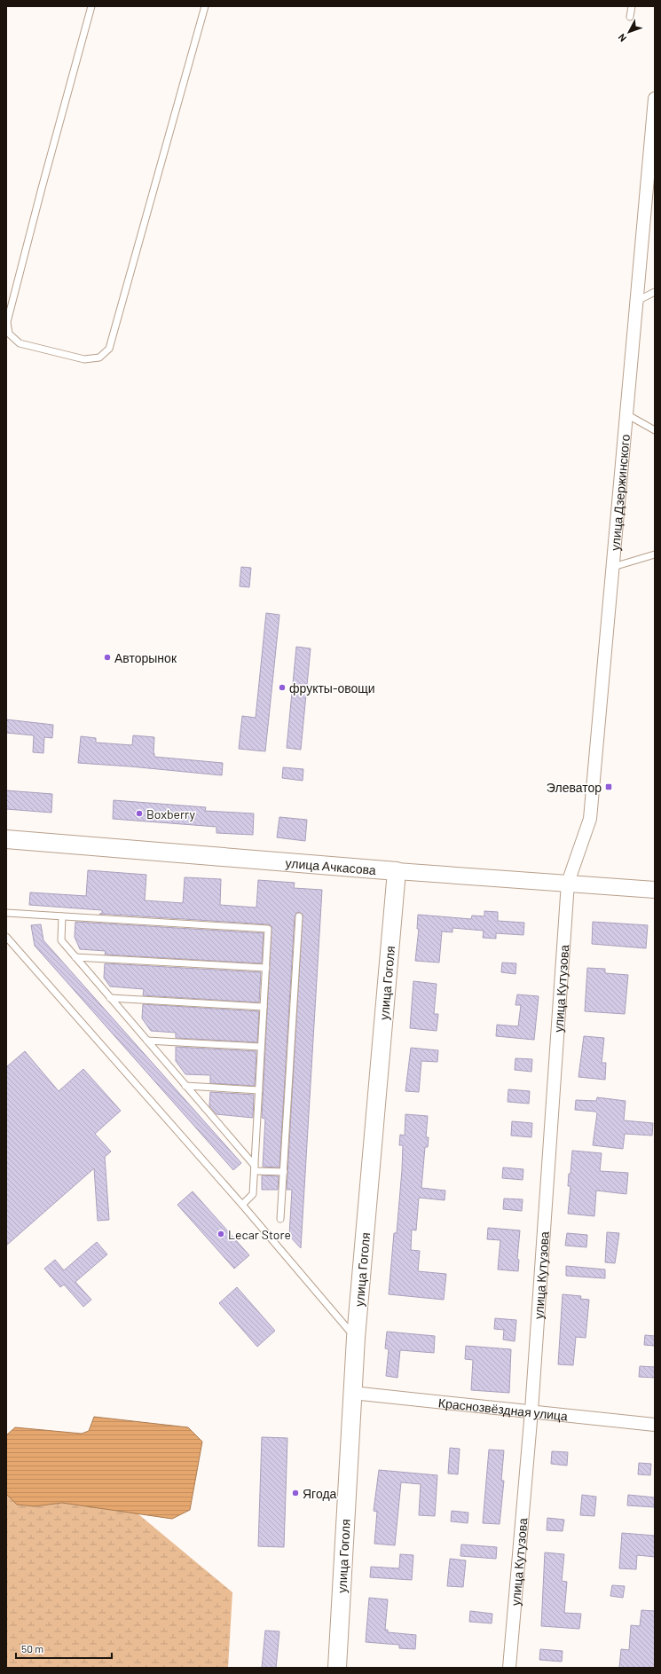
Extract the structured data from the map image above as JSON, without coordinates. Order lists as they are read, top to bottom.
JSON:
{
  "streets": {
    "main road": ["улица Ачкасова", "улица Гоголя"],
    "street": ["улица Дзержинского", "улица Кутузова", "Краснозвёздная улица"]
  },
  "crossings": [
    ["улица Дзержинского", "улица Ачкасова"],
    ["улица Дзержинского", "улица Кутузова"],
    ["улица Ачкасова", "улица Гоголя"],
    ["улица Ачкасова", "улица Кутузова"],
    ["улица Гоголя", "Краснозвёздная улица"],
    ["улица Кутузова", "Краснозвёздная улица"]
  ],
  "places": {
    "other": [
      "Авторынок",
      "фрукты-овощи",
      "Boxberry",
      "Lecar Store",
      "Ягода"
    ],
    "transit": ["Элеватор"]
  },
  "scale_bar": "50 m",
  "north": "bottom left"
}
